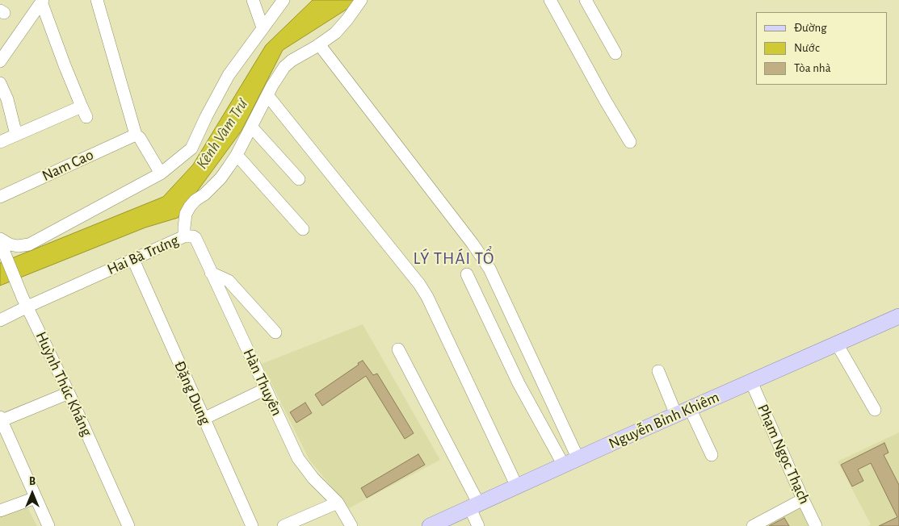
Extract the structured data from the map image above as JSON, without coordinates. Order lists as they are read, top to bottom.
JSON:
{
  "streets": {
    "main road": ["Nguyễn Bỉnh Khiêm"],
    "street": [
      "Nam Cao",
      "Hai Bà Trưng",
      "Hàn Thuyên",
      "Huỳnh Thúc Kháng",
      "Đặng Dung",
      "Phạm Ngọc Thạch"
    ]
  },
  "crossings": [
    ["Hai Bà Trưng", "Hàn Thuyên"],
    ["Hai Bà Trưng", "Huỳnh Thúc Kháng"],
    ["Hai Bà Trưng", "Đặng Dung"],
    ["Nguyễn Bỉnh Khiêm", "Phạm Ngọc Thạch"]
  ],
  "districts": ["LÝ THÁI TỔ"],
  "water": ["Kênh Vàm Trư"],
  "legend": ["Đường", "Nước", "Tòa nhà"],
  "north": "top"
}
